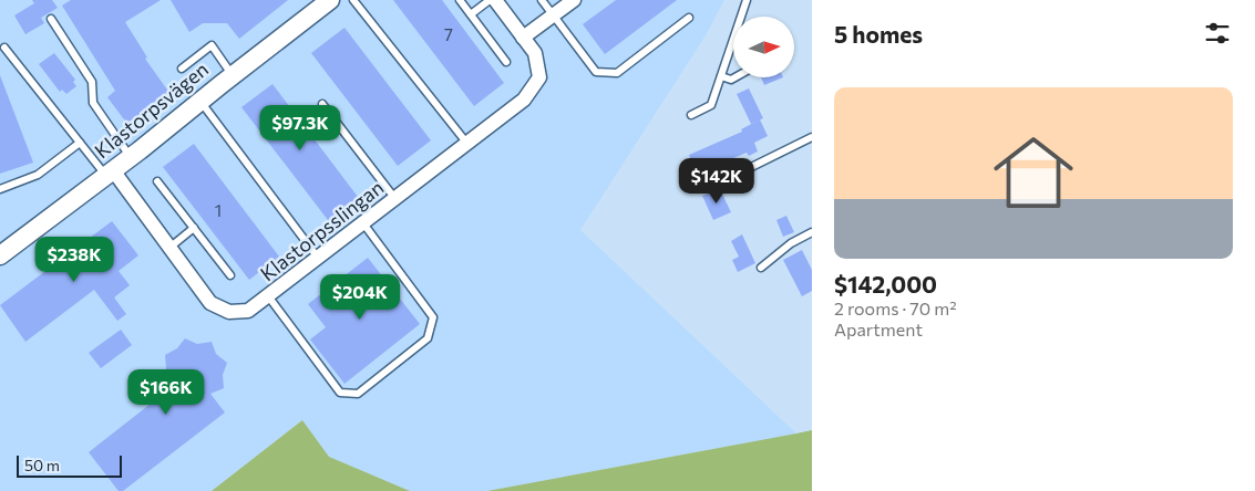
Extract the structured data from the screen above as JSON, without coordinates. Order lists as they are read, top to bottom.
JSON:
{
  "streets": {
    "street": ["Klastorpsvägen", "Klastorpsslingan"]
  },
  "crossings": [
    ["Klastorpsvägen", "Klastorpsslingan"]
  ],
  "house_numbers": ["7", "1"],
  "scale_bar": "50 m",
  "north": "right",
  "page": {
    "heading": "5 homes",
    "list": [
      {
        "name": "$142,000",
        "note": "2 rooms · 70 m² · Apartment"
      }
    ],
    "price": [
      "$97.3K",
      "$142K",
      "$238K",
      "$204K",
      "$166K"
    ],
    "scale": "50 m"
  }
}
